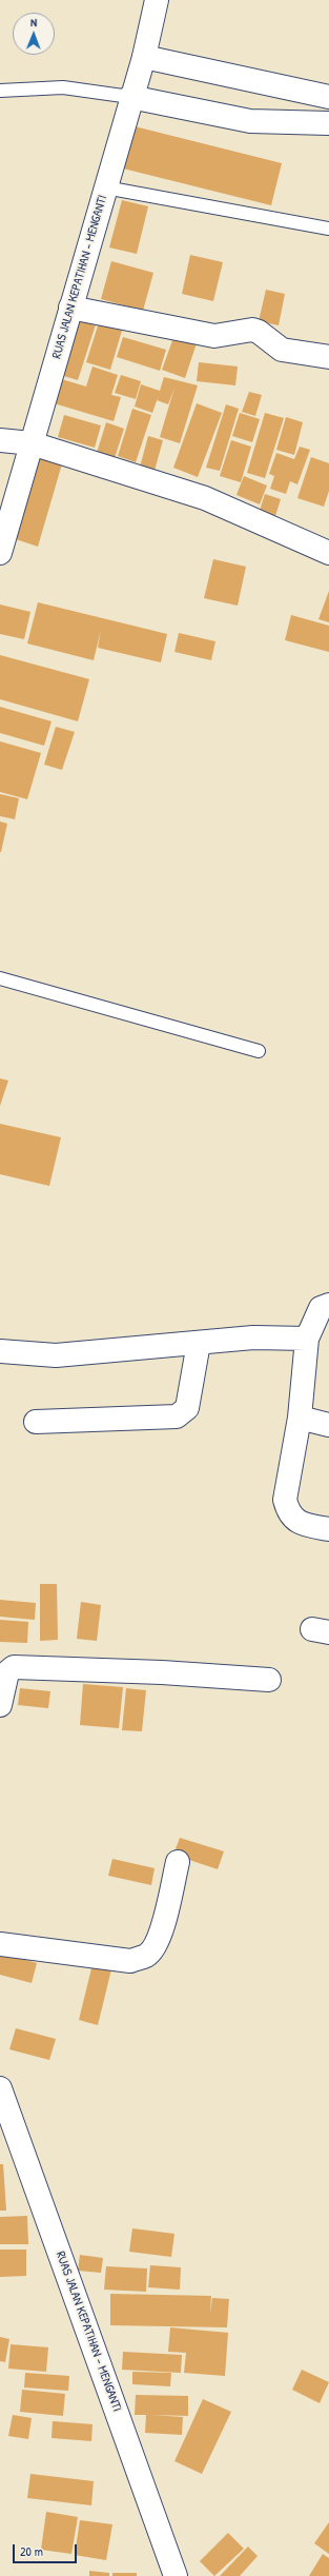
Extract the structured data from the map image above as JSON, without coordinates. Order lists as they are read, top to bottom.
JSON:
{
  "streets": {
    "street": ["RUAS JALAN KEPATIHAN - MENGANTI"]
  },
  "scale_bar": "20 m",
  "north": "top"
}
